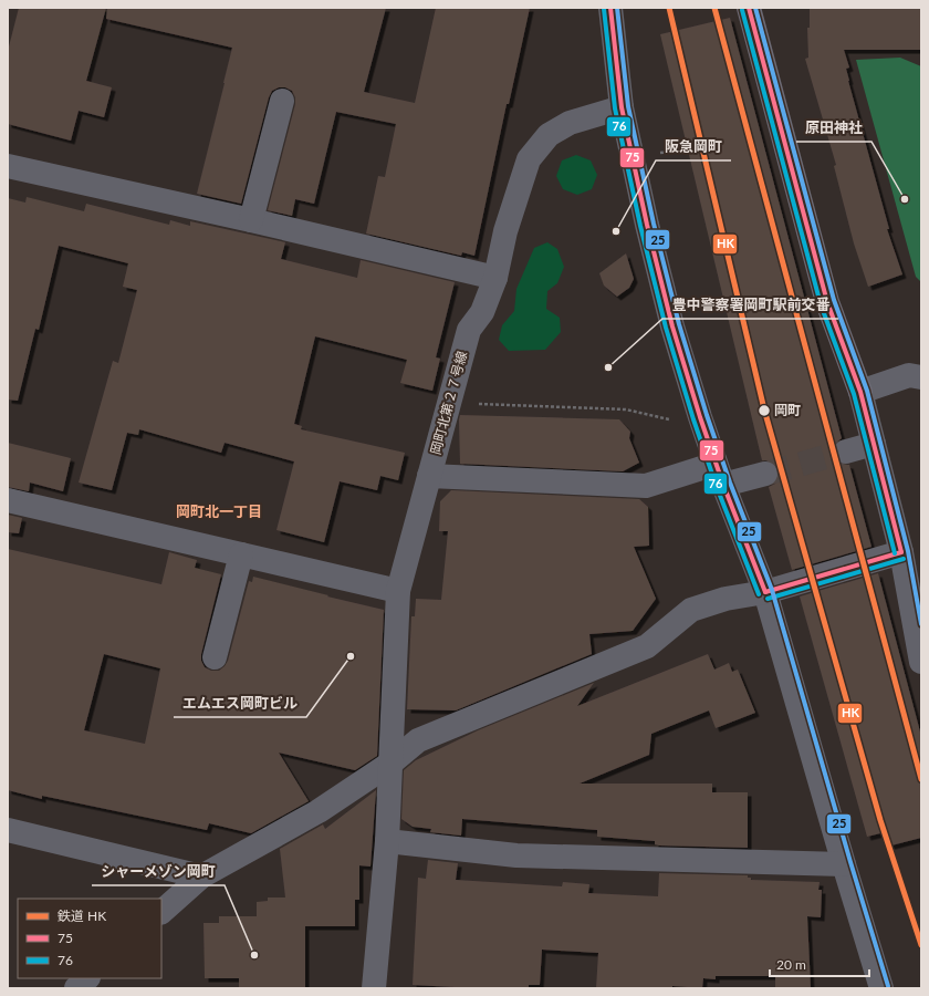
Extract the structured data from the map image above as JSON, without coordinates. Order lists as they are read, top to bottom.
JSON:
{
  "streets": {
    "street": ["岡町北第２７号線"]
  },
  "districts": ["岡町北一丁目"],
  "places": [
    "原田神社",
    "阪急岡町",
    "豊中警察署岡町駅前交番",
    "岡町",
    "エムエス岡町ビル",
    "シャーメゾン岡町"
  ],
  "lines": [
    "rail line HK",
    "transit line 75",
    "transit line 25",
    "transit line 76"
  ],
  "legend": ["鉄道 HK", "75", "76"],
  "scale_bar": "20 m"
}
